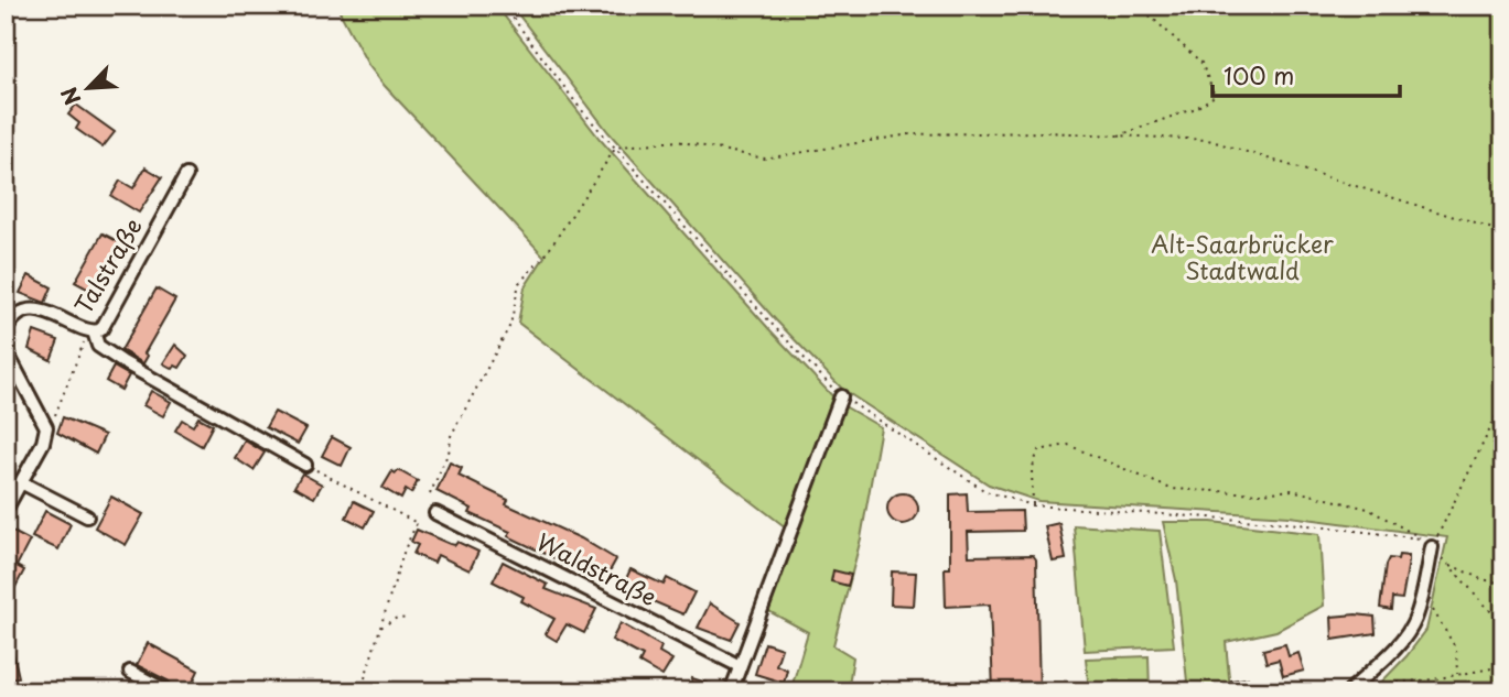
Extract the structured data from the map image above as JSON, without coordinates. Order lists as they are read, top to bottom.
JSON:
{
  "streets": {
    "street": ["Talstraße", "Waldstraße"]
  },
  "parks": ["Alt-Saarbrücker Stadtwald"],
  "scale_bar": "100 m",
  "north": "bottom left"
}
